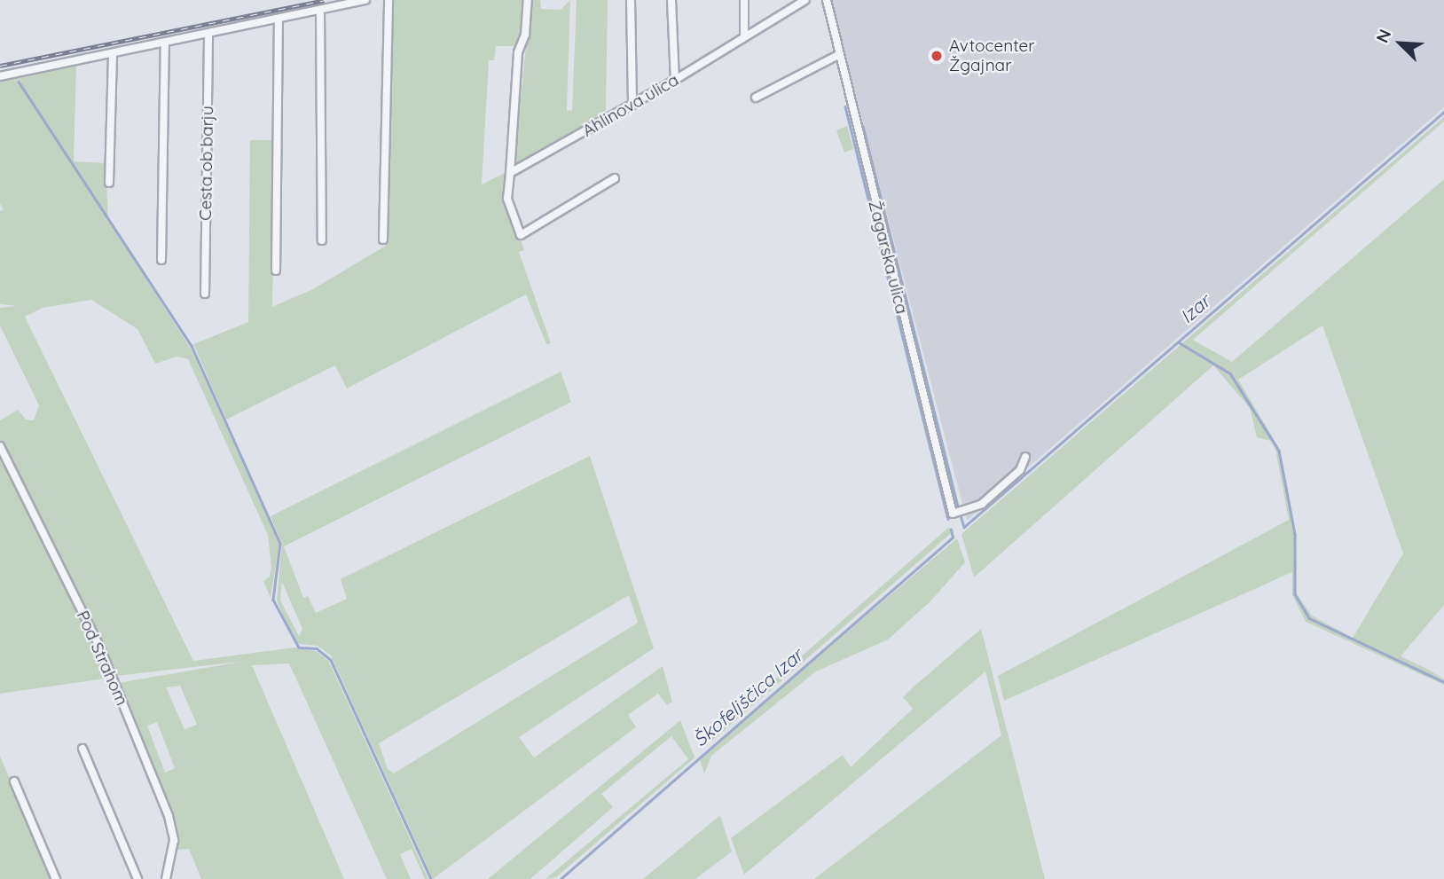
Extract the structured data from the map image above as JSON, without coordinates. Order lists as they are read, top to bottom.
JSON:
{
  "streets": {
    "street": [
      "Ahlinova ulica",
      "Cesta ob barju",
      "Žagarska ulica",
      "Pod Strahom"
    ]
  },
  "water": ["Izar", "Škofeljščica Izar"],
  "places": ["Avtocenter Žgajnar"],
  "north": "top left"
}
